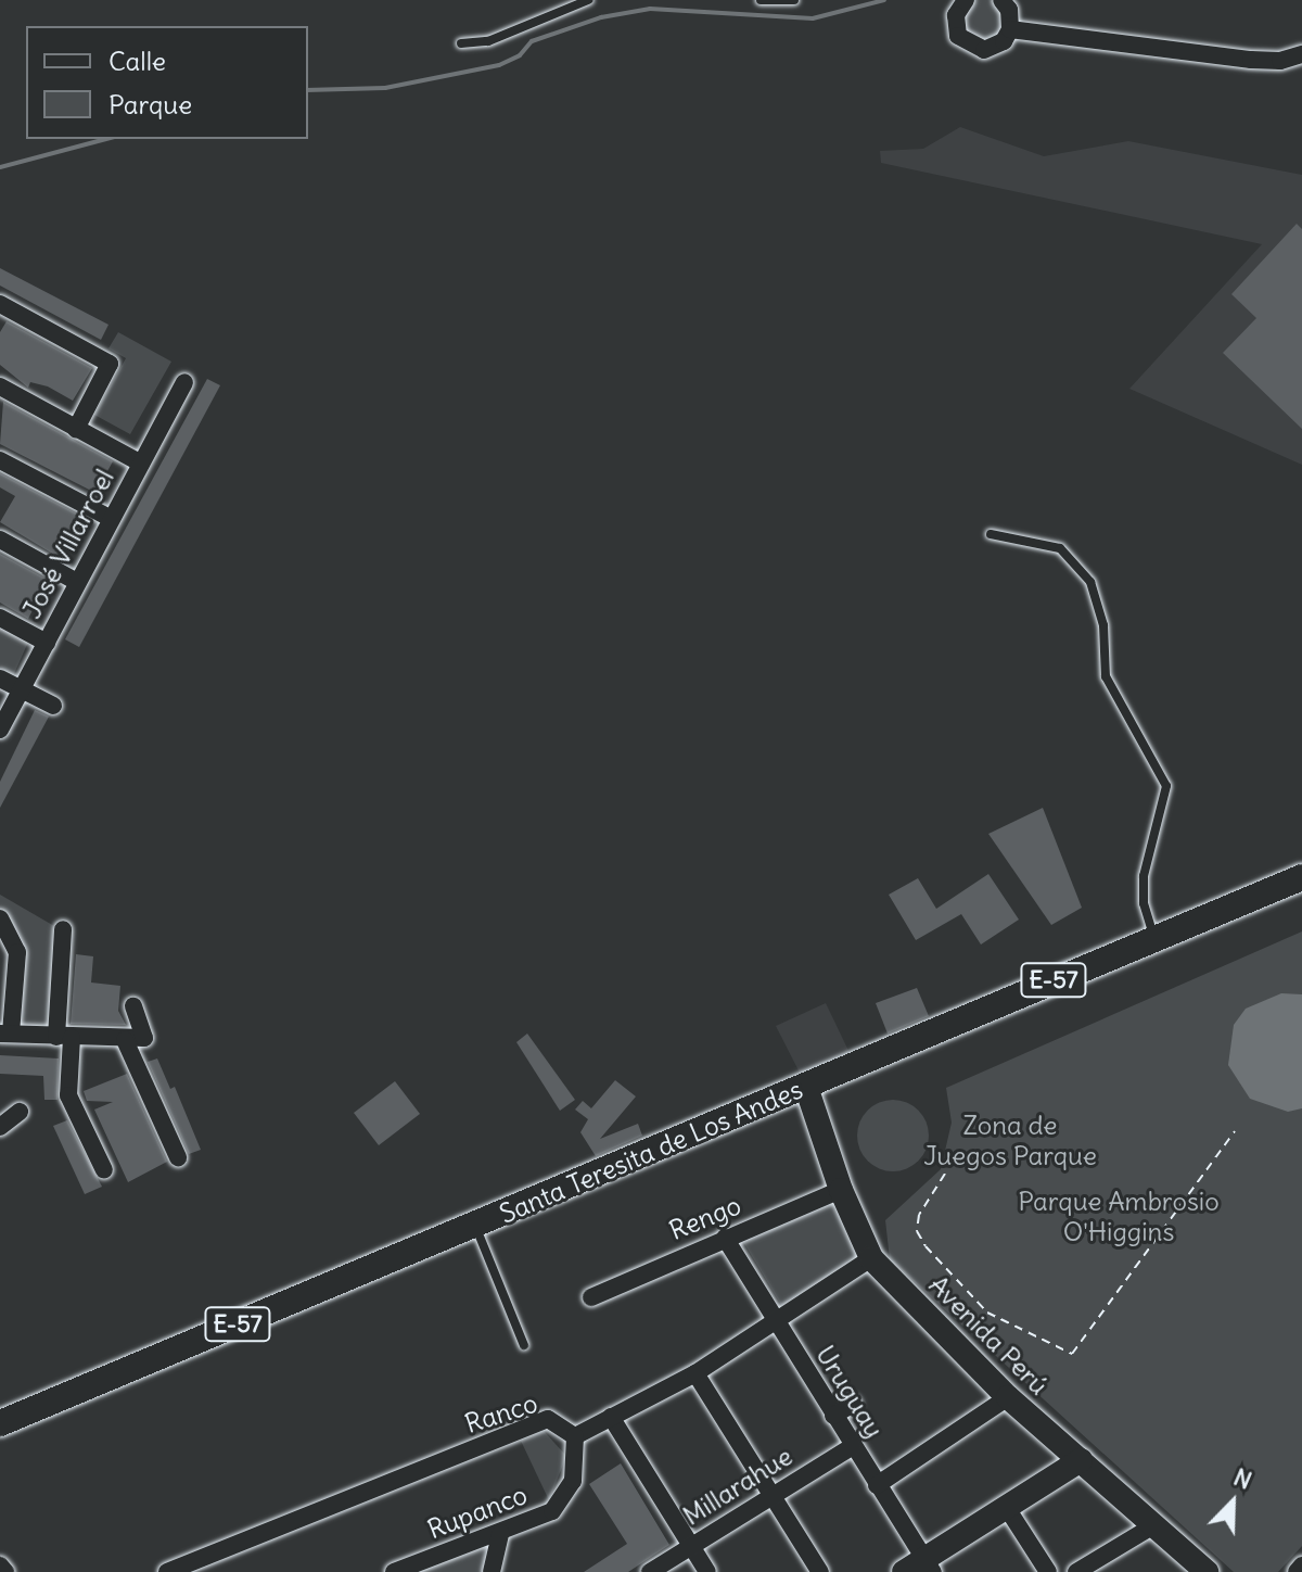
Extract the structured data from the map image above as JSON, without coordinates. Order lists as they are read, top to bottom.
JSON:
{
  "streets": {
    "main road": ["E-57", "Santa Teresita de Los Andes"],
    "street": [
      "José Villarroel",
      "Rengo",
      "Avenida Perú",
      "Uruguay",
      "Ranco",
      "Millarahue",
      "Rupanco"
    ]
  },
  "crossings": [
    ["Santa Teresita de Los Andes", "Avenida Perú"],
    ["Rengo", "Avenida Perú"],
    ["Rengo", "Uruguay"],
    ["Avenida Perú", "Ranco"],
    ["Uruguay", "Ranco"],
    ["Uruguay", "Millarahue"],
    ["Ranco", "Rupanco"]
  ],
  "parks": ["Zona de Juegos Parque", "Parque Ambrosio O'Higgins"],
  "legend": ["Calle", "Parque"],
  "north": "top right"
}
